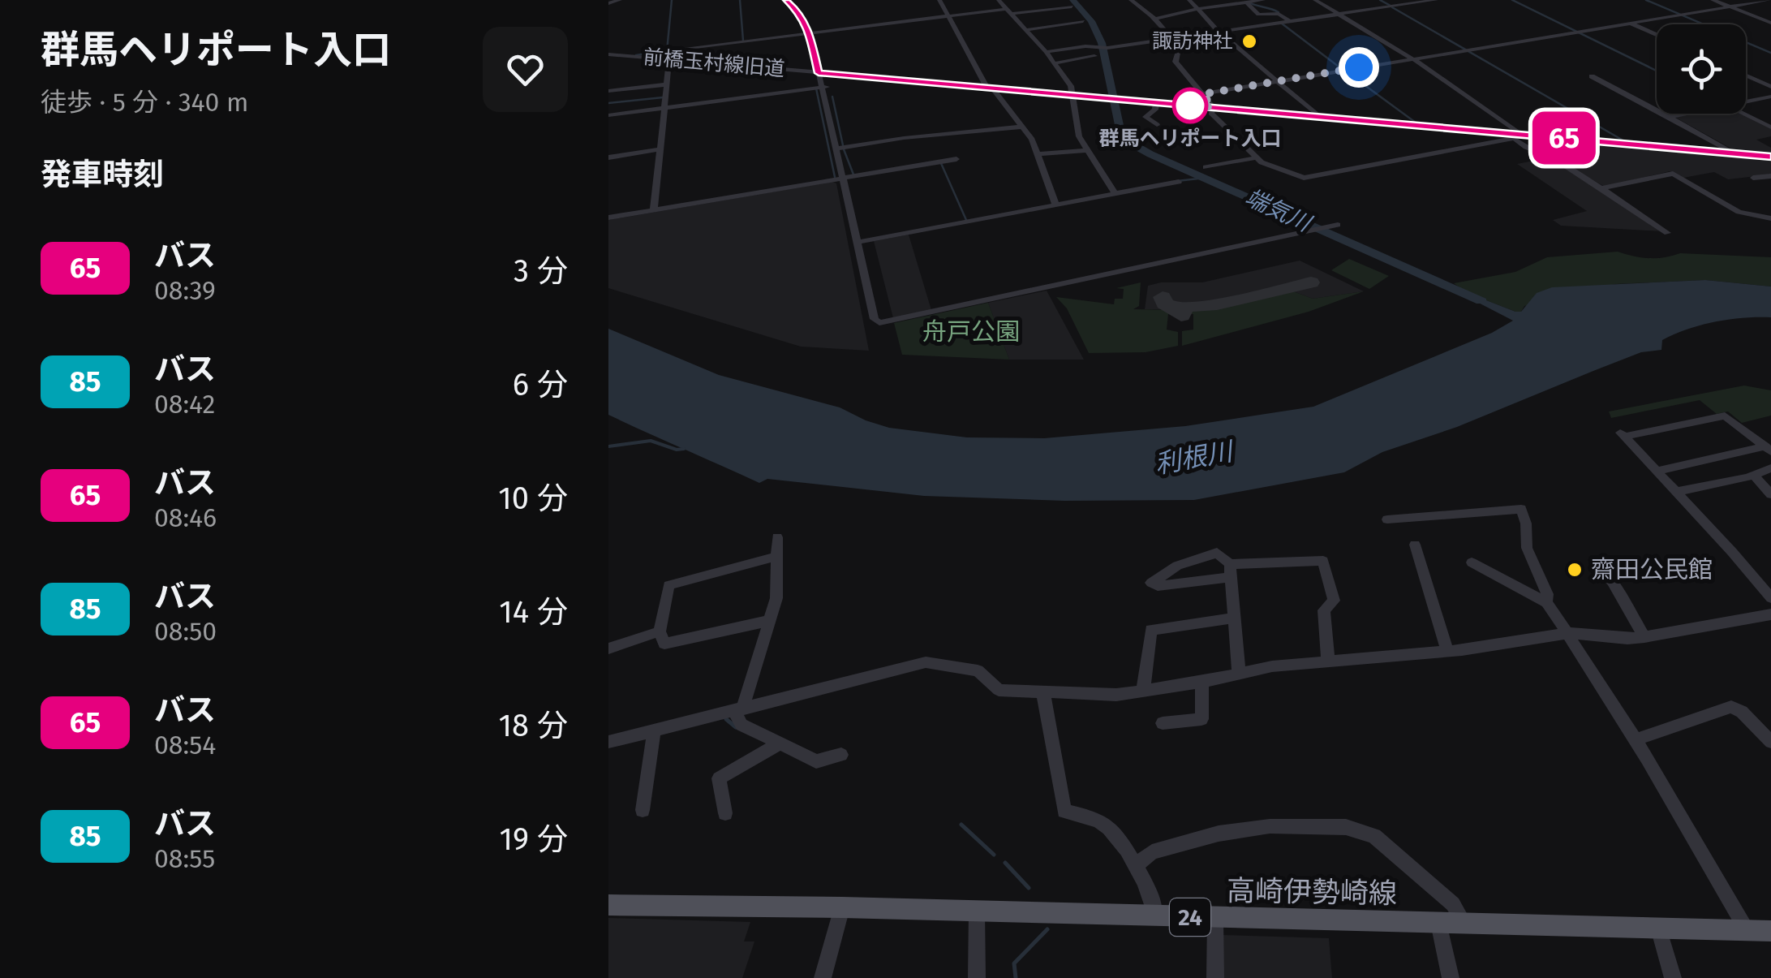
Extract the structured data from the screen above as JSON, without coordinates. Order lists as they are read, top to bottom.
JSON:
{
  "streets": {
    "main road": ["高崎伊勢崎線", "24"],
    "street": ["前橋玉村線旧道"]
  },
  "water": ["端気川", "利根川"],
  "parks": ["舟戸公園"],
  "places": ["諏訪神社", "群馬ヘリポート入口", "齋田公民館"],
  "lines": ["bus line 65"],
  "page": {
    "heading": [
      ["群馬ヘリポート入口", "徒歩 · 5 分 · 340 m"],
      "発車時刻"
    ],
    "on_map": "65",
    "list": [
      {
        "mark": "65",
        "name": "バス",
        "note": "08:39",
        "value": "3 分"
      },
      {
        "mark": "85",
        "name": "バス",
        "note": "08:42",
        "value": "6 分"
      },
      {
        "mark": "65",
        "name": "バス",
        "note": "08:46",
        "value": "10 分"
      },
      {
        "mark": "85",
        "name": "バス",
        "note": "08:50",
        "value": "14 分"
      },
      {
        "mark": "65",
        "name": "バス",
        "note": "08:54",
        "value": "18 分"
      },
      {
        "mark": "85",
        "name": "バス",
        "note": "08:55",
        "value": "19 分"
      }
    ]
  }
}
